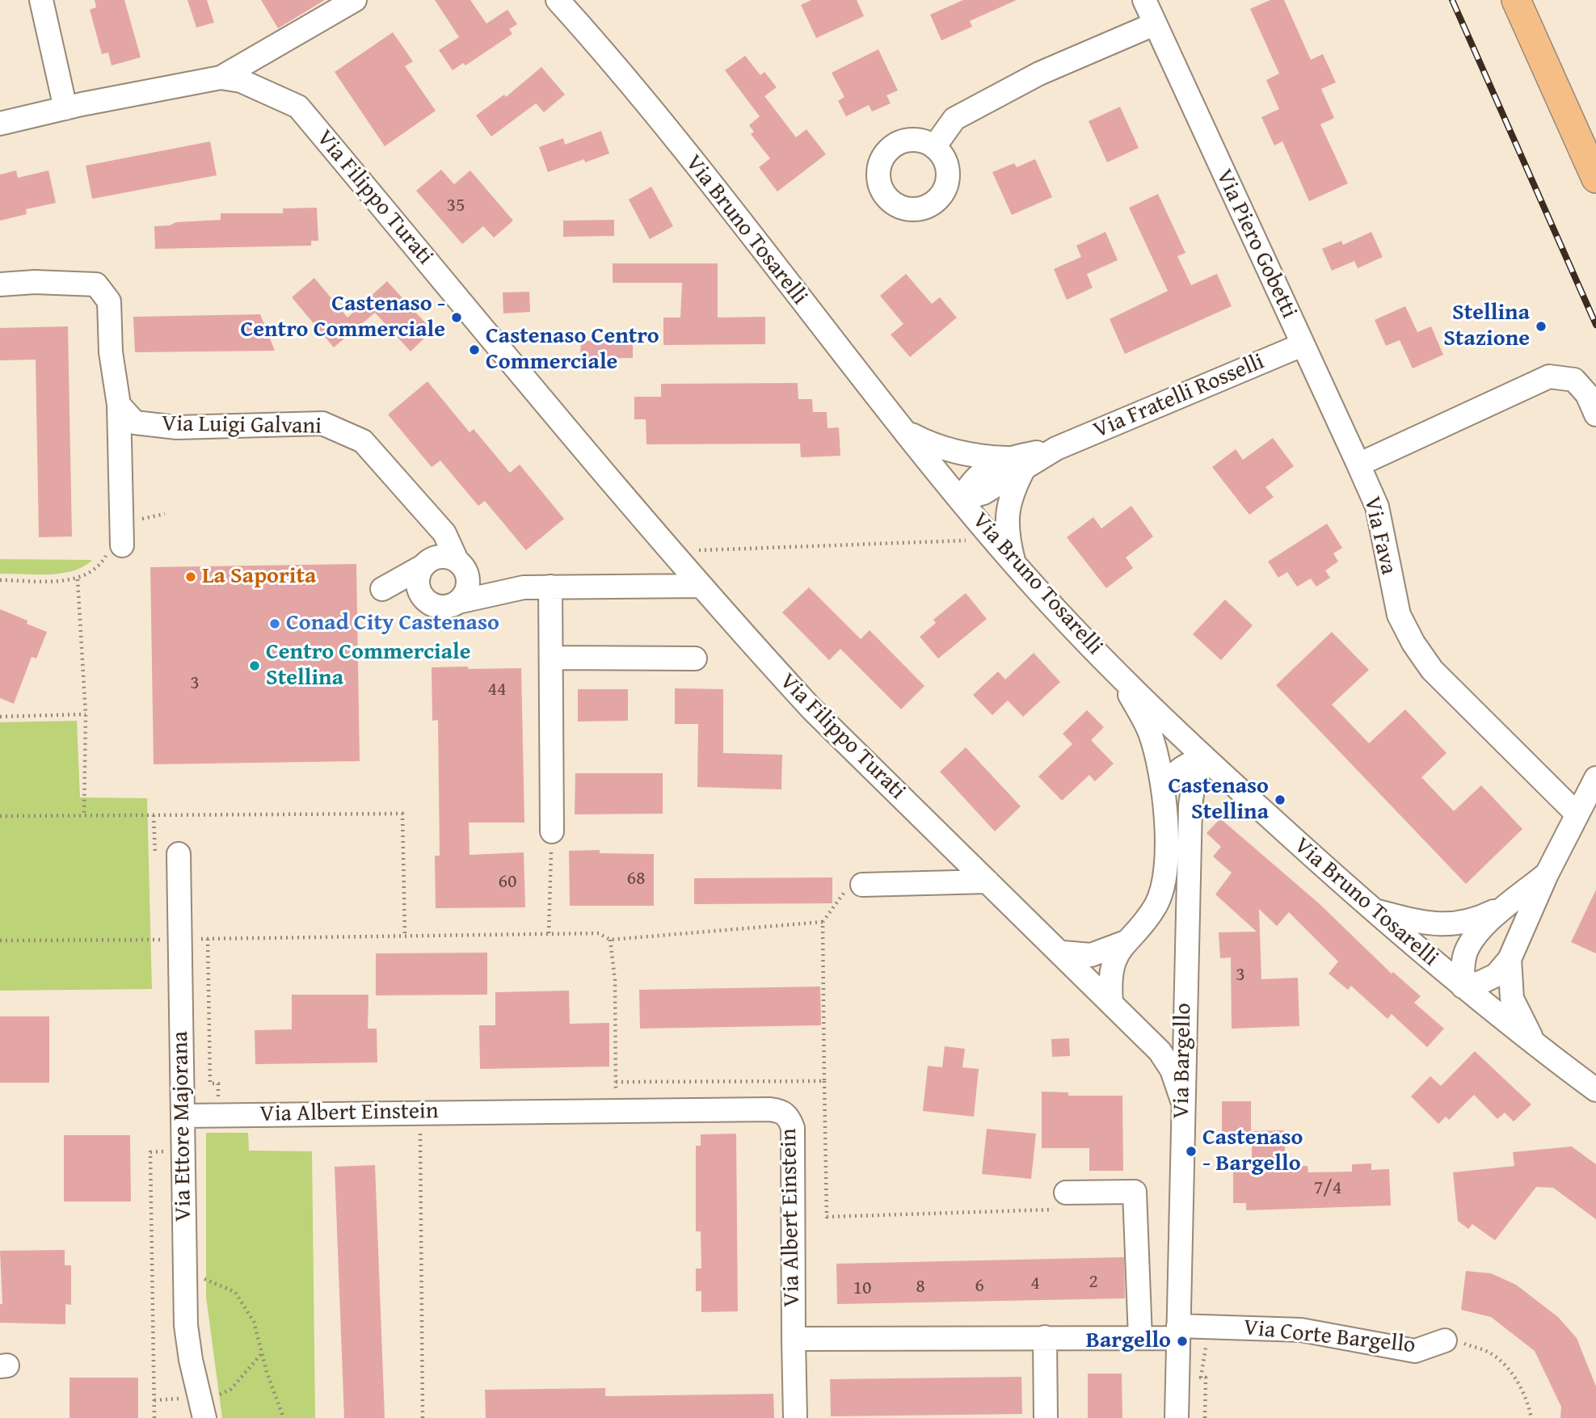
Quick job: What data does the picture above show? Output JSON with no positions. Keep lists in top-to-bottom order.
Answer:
{
  "streets": {
    "street": [
      "Via Filippo Turati",
      "Via Bruno Tosarelli",
      "Via Piero Gobetti",
      "Via Fratelli Rosselli",
      "Via Luigi Galvani",
      "Via Fava",
      "Via Bargello",
      "Via Albert Einstein",
      "Via Ettore Majorana",
      "Via Corte Bargello"
    ]
  },
  "crossings": [
    ["Via Filippo Turati", "Via Bargello"],
    ["Via Bruno Tosarelli", "Via Fratelli Rosselli"],
    ["Via Bruno Tosarelli", "Via Bargello"],
    ["Via Piero Gobetti", "Via Fratelli Rosselli"],
    ["Via Piero Gobetti", "Via Fava"],
    ["Via Bargello", "Via Albert Einstein"],
    ["Via Bargello", "Via Corte Bargello"],
    ["Via Albert Einstein", "Via Ettore Majorana"],
    ["Via Albert Einstein", "Via Corte Bargello"]
  ],
  "places": [
    "Castenaso - Centro Commerciale",
    "Stellina Stazione",
    "Castenaso Centro Commerciale",
    "La Saporita",
    "Conad City Castenaso",
    "Centro Commerciale Stellina",
    "Castenaso Stellina",
    "Castenaso - Bargello",
    "Bargello"
  ],
  "house_numbers": [
    "35",
    "3",
    "44",
    "68",
    "60",
    "3",
    "7/4",
    "2",
    "4",
    "6",
    "8",
    "10"
  ]
}
